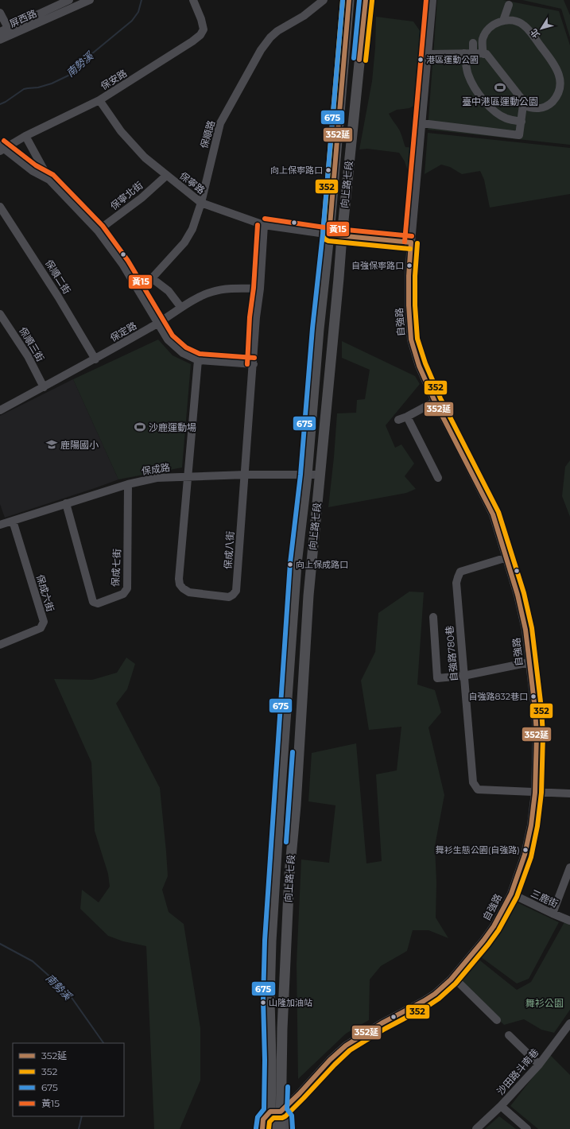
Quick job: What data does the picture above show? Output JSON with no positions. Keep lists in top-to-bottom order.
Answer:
{
  "streets": {
    "main road": ["向上路七段"],
    "street": [
      "屏西路",
      "保安路",
      "保順路",
      "保寧路",
      "保寧北街",
      "保順二街",
      "自強路",
      "保定路",
      "保順三街",
      "保成路",
      "保成八街",
      "保成七街",
      "保成六街",
      "自強路780巷",
      "三鹿街",
      "沙田路斗南巷"
    ]
  },
  "crossings": [
    ["保安路", "保寧路"],
    ["保順路", "保寧路"],
    ["保寧路", "向上路七段"],
    ["保寧路", "保寧北街"],
    ["保寧路", "保成八街"],
    ["向上路七段", "自強路"],
    ["向上路七段", "保成路"],
    ["保順二街", "保定路"],
    ["自強路", "自強路780巷"],
    ["自強路", "三鹿街"],
    ["保定路", "保順三街"],
    ["保定路", "保成八街"],
    ["保成路", "保成八街"],
    ["保成路", "保成七街"],
    ["保成路", "保成六街"]
  ],
  "water": ["南勢溪"],
  "parks": ["舞衫公園"],
  "places": {
    "other": [
      "港區運動公園",
      "向上保寧路口",
      "自強保寧路口",
      "向上保成路口",
      "自強路832巷口",
      "舞衫生態公園(自強路)",
      "山隆加油站"
    ],
    "sports": ["臺中港區運動公園", "沙鹿運動場"],
    "school or university": ["鹿陽國小"]
  },
  "lines": [
    "transit line 352延",
    "transit line 352",
    "transit line 675",
    "transit line 黃15"
  ],
  "legend": [
    "352延",
    "352",
    "675",
    "黃15"
  ],
  "north": "bottom left"
}
